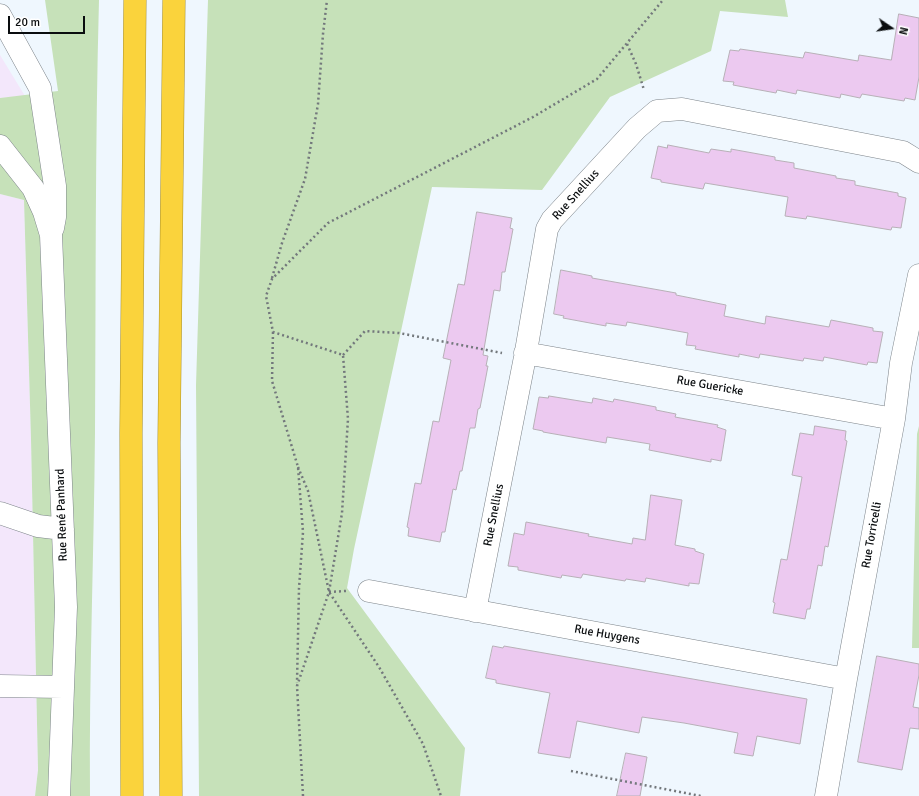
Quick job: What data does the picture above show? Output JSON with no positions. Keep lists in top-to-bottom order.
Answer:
{
  "streets": {
    "street": [
      "Rue Snellius",
      "Rue Guericke",
      "Rue René Panhard",
      "Rue Torricelli",
      "Rue Huygens"
    ]
  },
  "crossings": [
    ["Rue Snellius", "Rue Guericke"],
    ["Rue Snellius", "Rue Huygens"],
    ["Rue Guericke", "Rue Torricelli"],
    ["Rue Torricelli", "Rue Huygens"]
  ],
  "scale_bar": "20 m",
  "north": "right"
}
